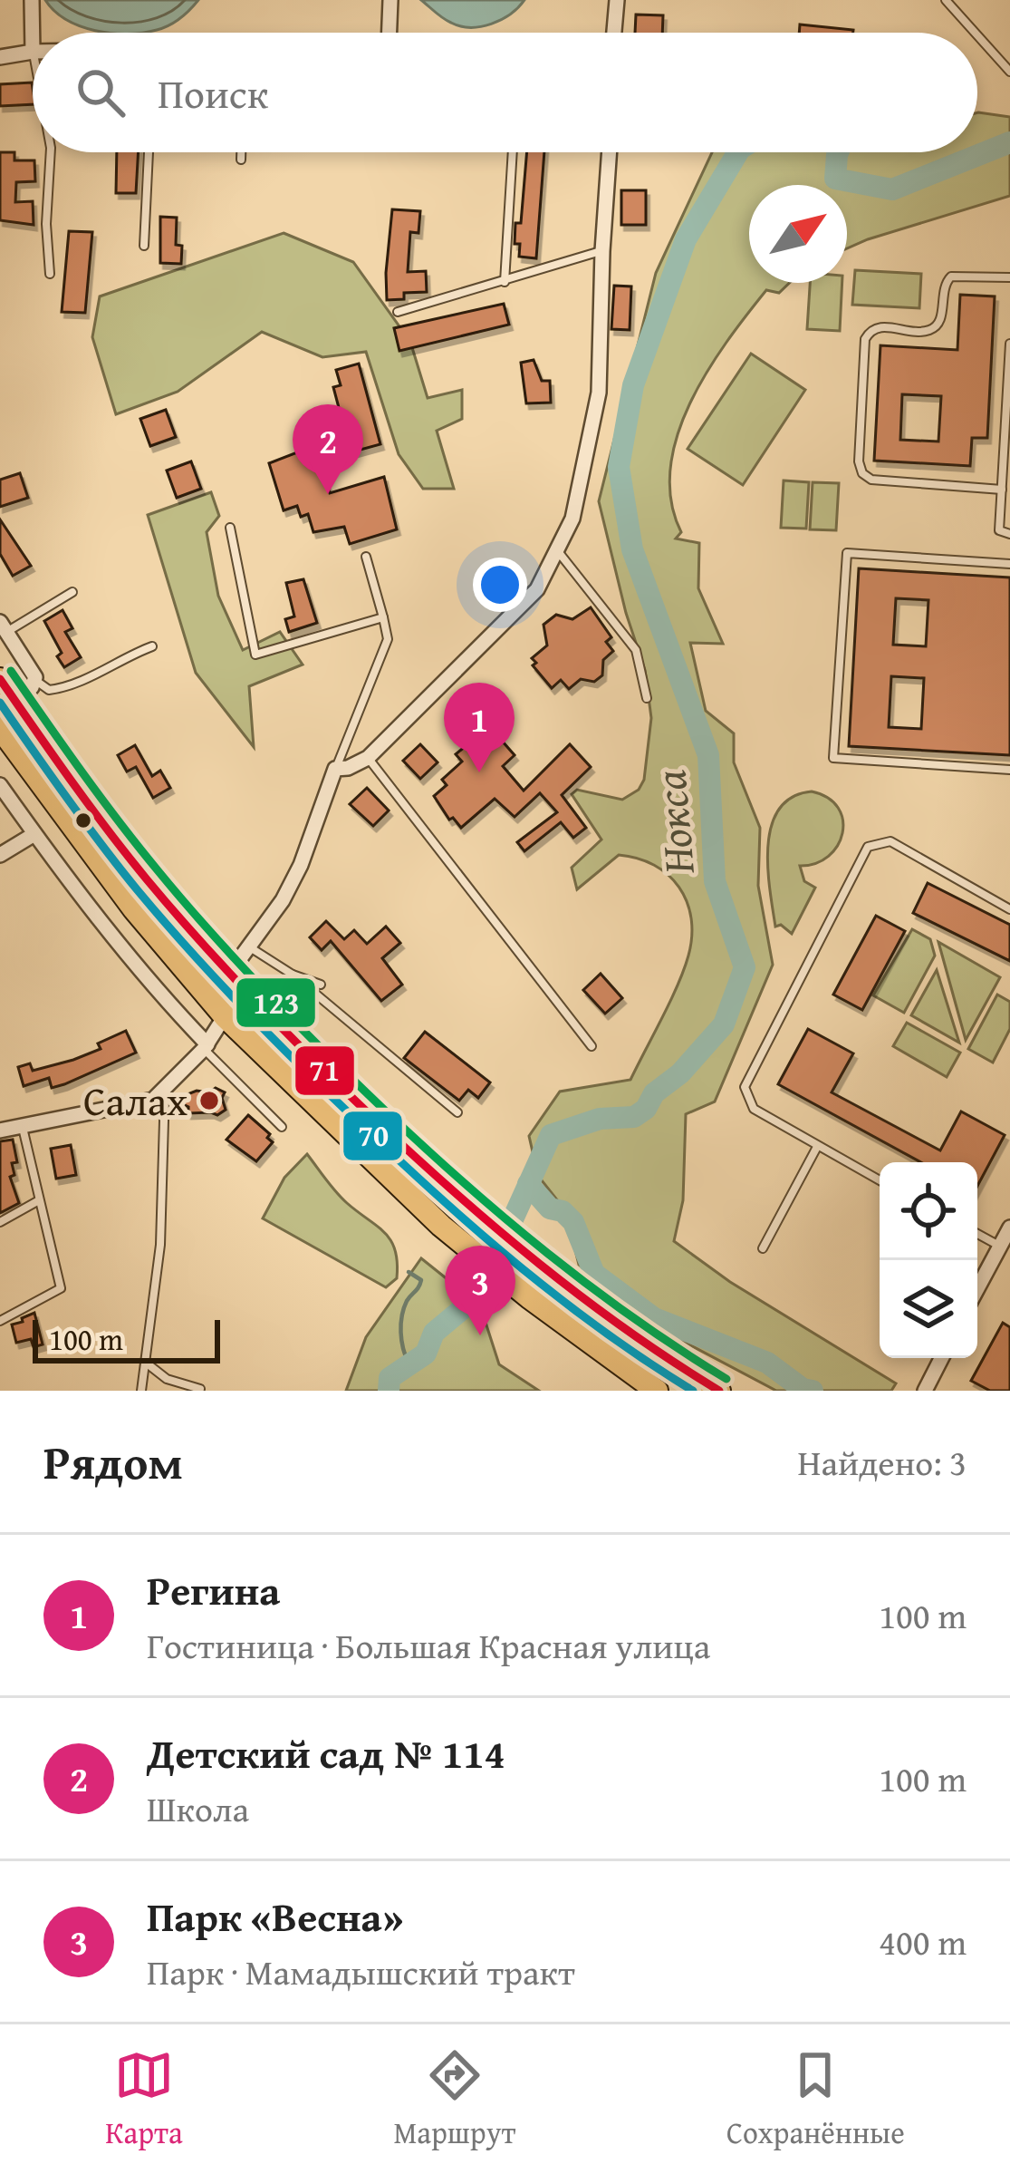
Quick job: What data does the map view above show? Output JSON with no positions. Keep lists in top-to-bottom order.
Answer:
{
  "water": ["Нокса"],
  "places": ["Салах"],
  "lines": ["transit line 123", "transit line 71", "transit line 70"],
  "scale_bar": "100 m",
  "north": "top right",
  "page": {
    "search": "Поиск",
    "pins": ["2", "1", "3"],
    "scale": "100 m",
    "heading": ["Рядом", "Найдено: 3"],
    "list": [
      {
        "mark": "1",
        "name": "Регина",
        "note": "Гостиница · Большая Красная улица",
        "value": "100 m"
      },
      {
        "mark": "2",
        "name": "Детский сад № 114",
        "note": "Школа",
        "value": "100 m"
      },
      {
        "mark": "3",
        "name": "Парк «Весна»",
        "note": "Парк · Мамадышский тракт",
        "value": "400 m"
      }
    ],
    "nav": ["Карта", "Маршрут", "Сохранённые"]
  }
}
